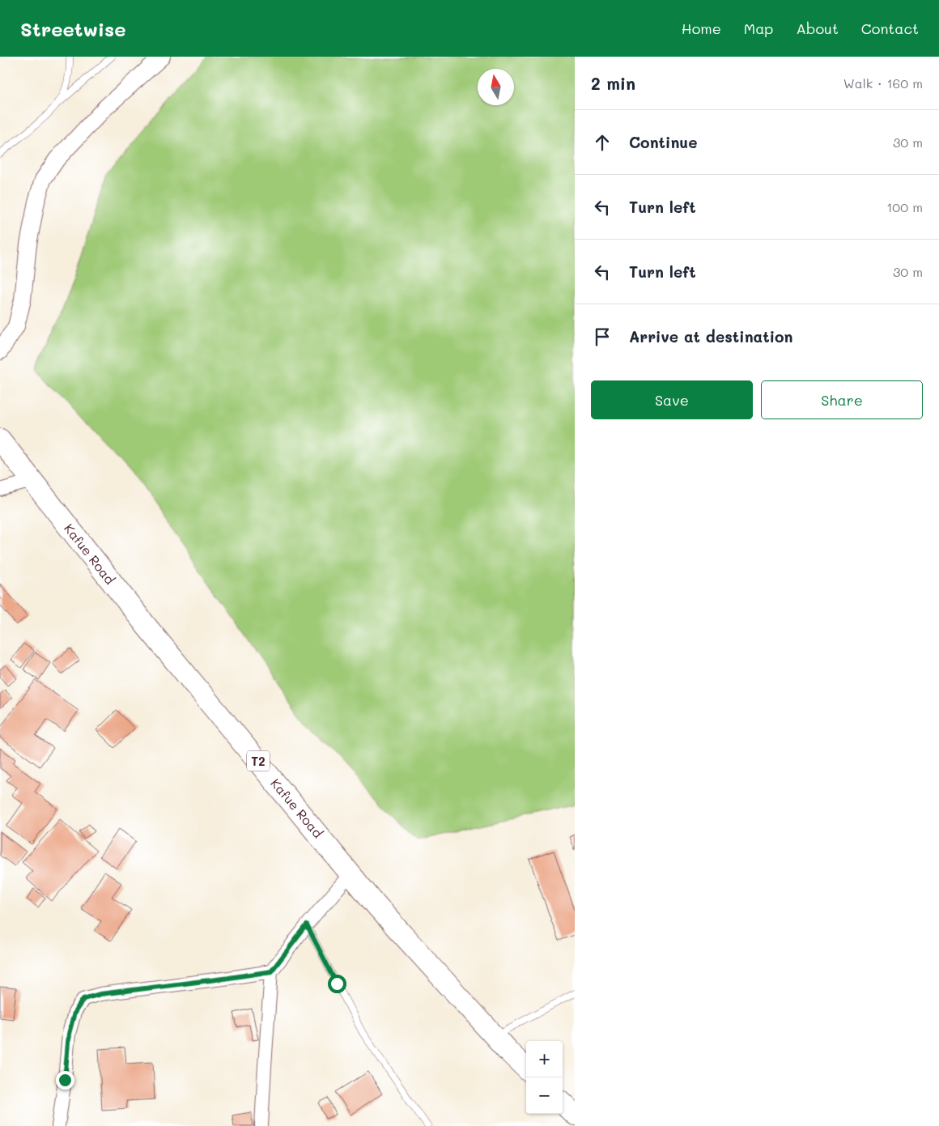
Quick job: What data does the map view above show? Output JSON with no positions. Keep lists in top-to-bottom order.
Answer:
{
  "streets": {
    "highway": ["Kafue Road", "T2"]
  },
  "north": "top",
  "page": {
    "header": "Streetwise",
    "nav": [
      "Home",
      "Map",
      "About",
      "Contact"
    ],
    "heading": ["2 min", "Walk · 160 m"],
    "list": [
      ["Continue", "30 m"],
      ["Turn left", "100 m"],
      ["Turn left", "30 m"],
      "Arrive at destination"
    ],
    "buttons": ["Save", "Share"],
    "map_buttons": ["+", "−"]
  }
}
